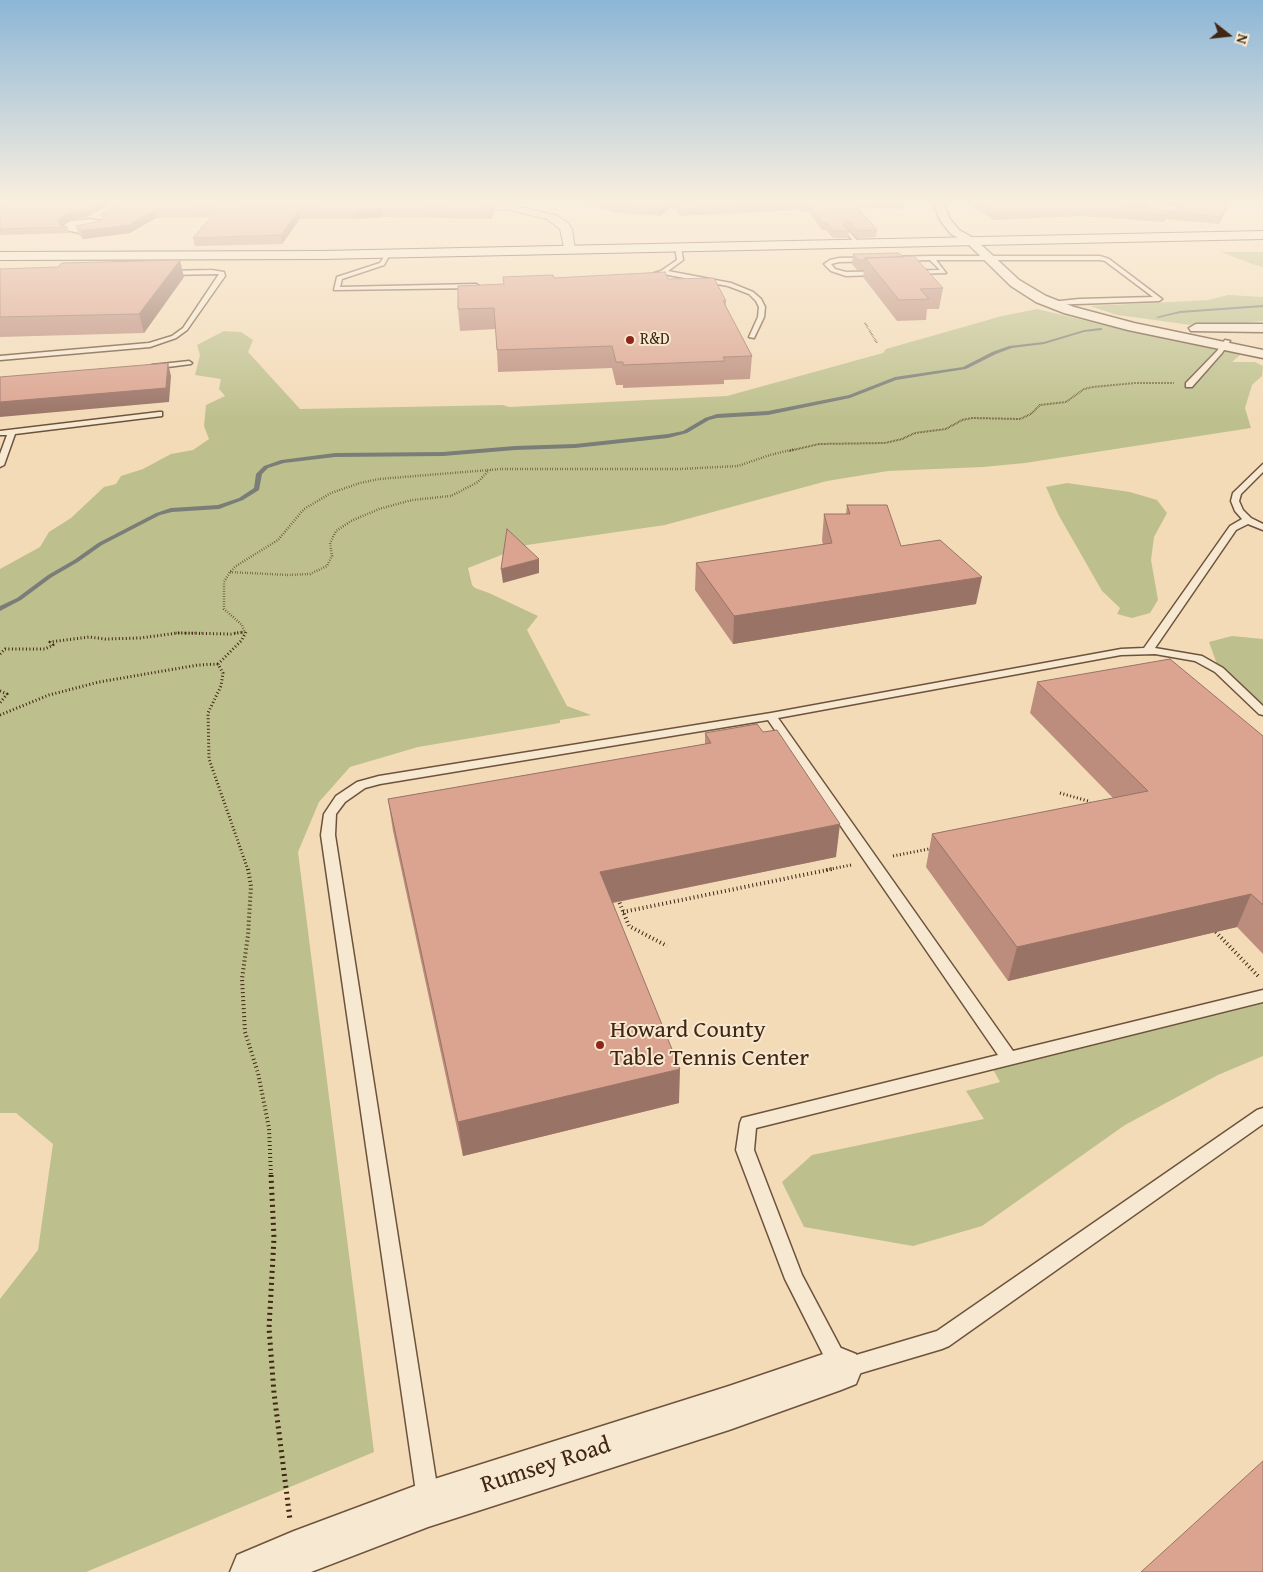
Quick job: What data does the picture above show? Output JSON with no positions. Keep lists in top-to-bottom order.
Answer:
{
  "streets": {
    "street": ["Rumsey Road"]
  },
  "places": ["R&D", "Howard County Table Tennis Center"],
  "north": "right"
}
